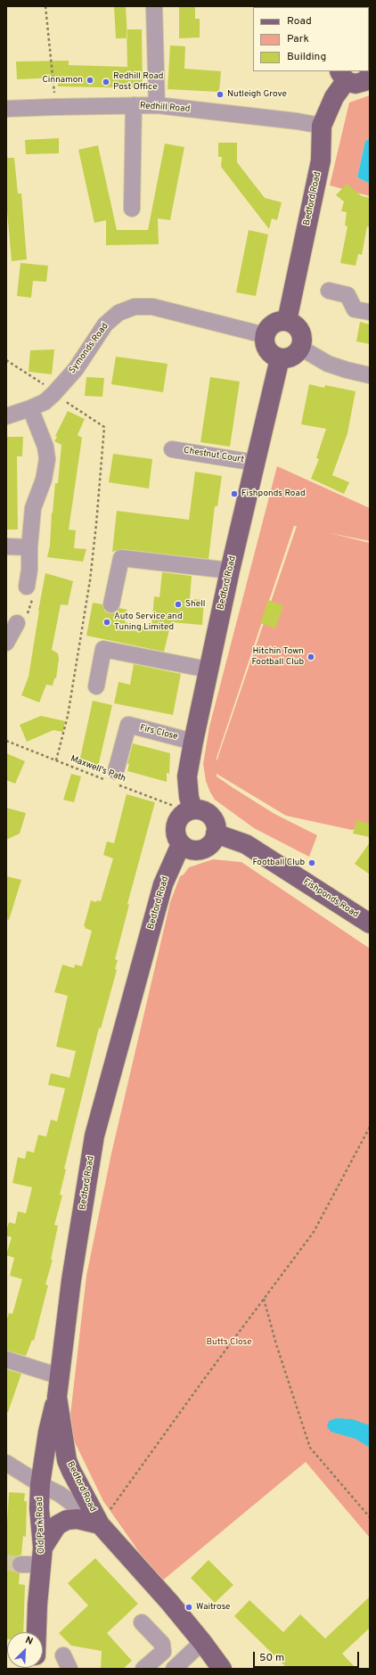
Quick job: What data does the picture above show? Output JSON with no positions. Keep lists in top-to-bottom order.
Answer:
{
  "streets": {
    "main road": ["Bedford Road", "Fishponds Road", "Old Park Road"],
    "street": [
      "Redhill Road",
      "Symonds Road",
      "Chestnut Court",
      "Firs Close"
    ],
    "path": ["Maxwell's Path"]
  },
  "crossings": [
    ["Redhill Road", "Bedford Road"],
    ["Bedford Road", "Symonds Road"],
    ["Bedford Road", "Chestnut Court"],
    ["Bedford Road", "Firs Close"],
    ["Bedford Road", "Maxwell's Path"],
    ["Bedford Road", "Fishponds Road"],
    ["Bedford Road", "Old Park Road"],
    ["Firs Close", "Maxwell's Path"],
    ["Maxwell's Path", "Fishponds Road"]
  ],
  "parks": ["Butts Close"],
  "places": [
    "Cinnamon",
    "Redhill Road Post Office",
    "Nutleigh Grove",
    "Fishponds Road",
    "Shell",
    "Auto Service and Tuning Limited",
    "Hitchin Town Football Club",
    "Football Club",
    "Waitrose"
  ],
  "legend": ["Road", "Park", "Building"],
  "scale_bar": "50 m",
  "north": "top right"
}
